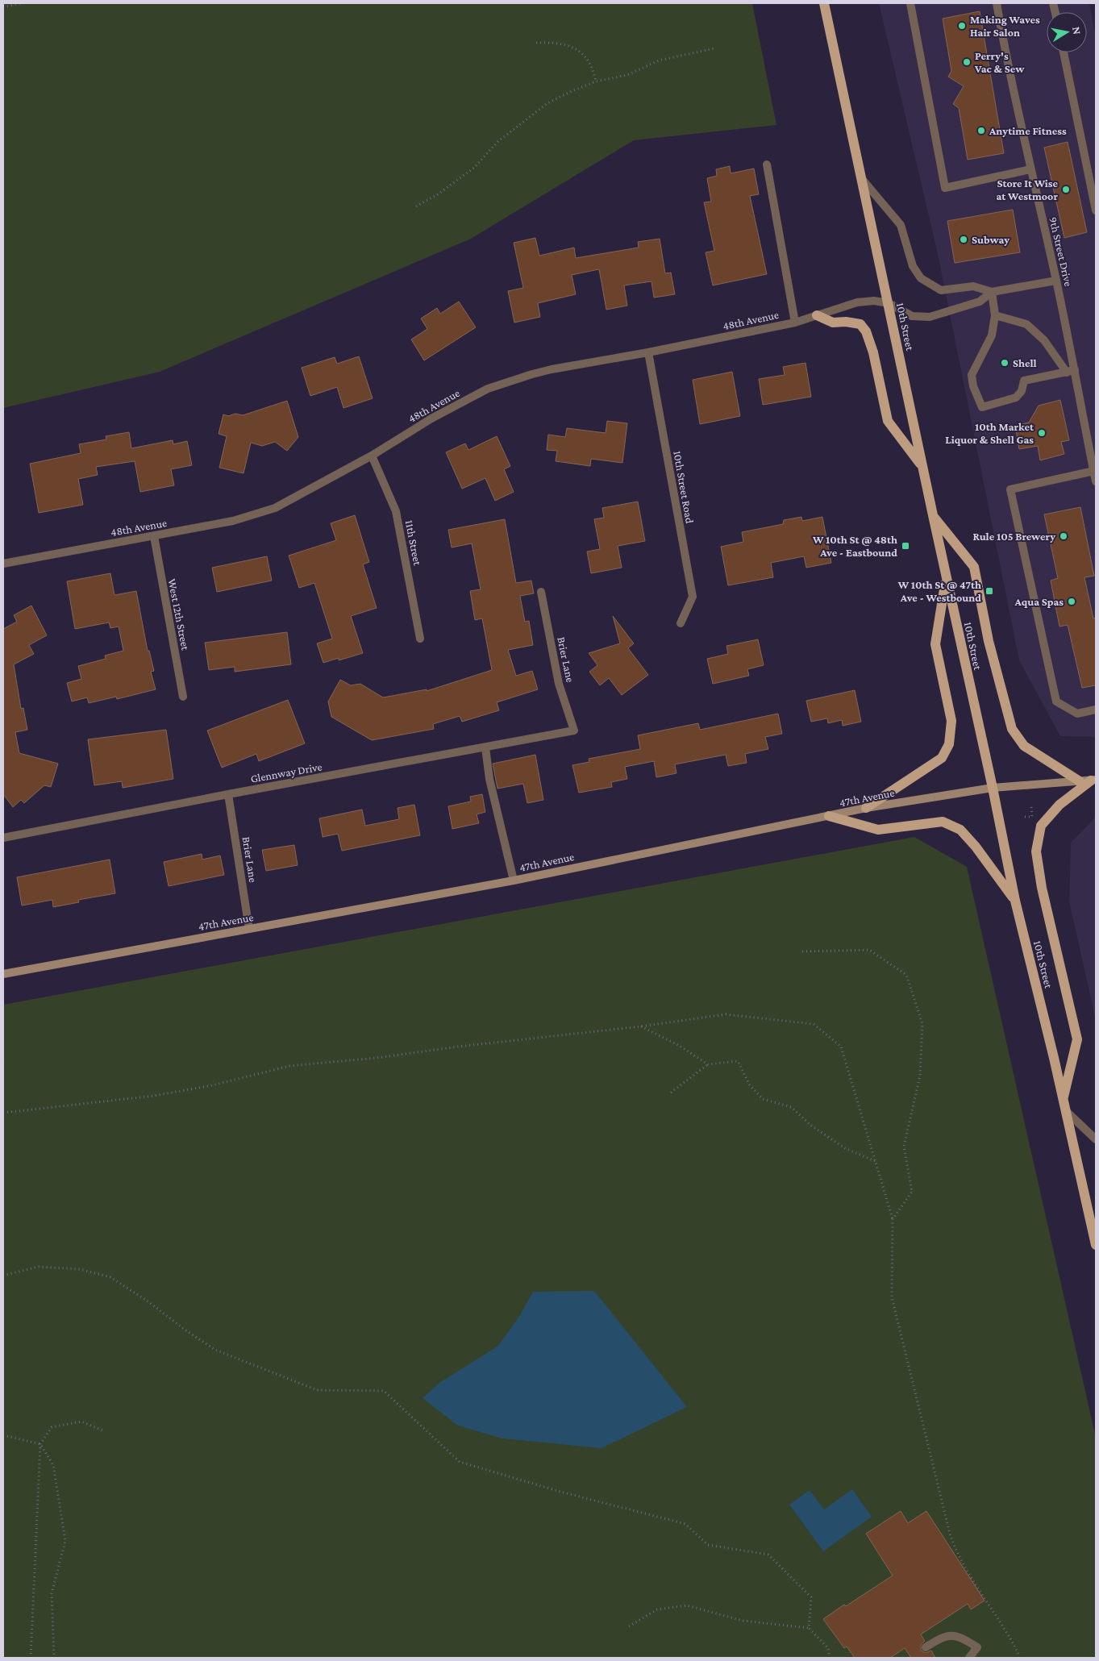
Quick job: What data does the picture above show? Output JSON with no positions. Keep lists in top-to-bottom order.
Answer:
{
  "streets": {
    "main road": ["10th Street", "47th Avenue"],
    "street": [
      "9th Street Drive",
      "48th Avenue",
      "10th Street Road",
      "11th Street",
      "West 12th Street",
      "Brier Lane",
      "Glennway Drive"
    ]
  },
  "crossings": [
    ["48th Avenue", "10th Street"],
    ["48th Avenue", "10th Street Road"],
    ["48th Avenue", "11th Street"],
    ["48th Avenue", "West 12th Street"],
    ["10th Street", "47th Avenue"],
    ["Brier Lane", "Glennway Drive"],
    ["Brier Lane", "47th Avenue"]
  ],
  "places": {
    "other": [
      "Making Waves Hair Salon",
      "Perry's Vac & Sew",
      "Anytime Fitness",
      "Store It Wise at Westmoor",
      "Subway",
      "Shell",
      "10th Market Liquor & Shell Gas",
      "Rule 105 Brewery",
      "Aqua Spas"
    ],
    "transit": ["W 10th St @ 48th Ave - Eastbound", "W 10th St @ 47th Ave - Westbound"]
  },
  "north": "right"
}
